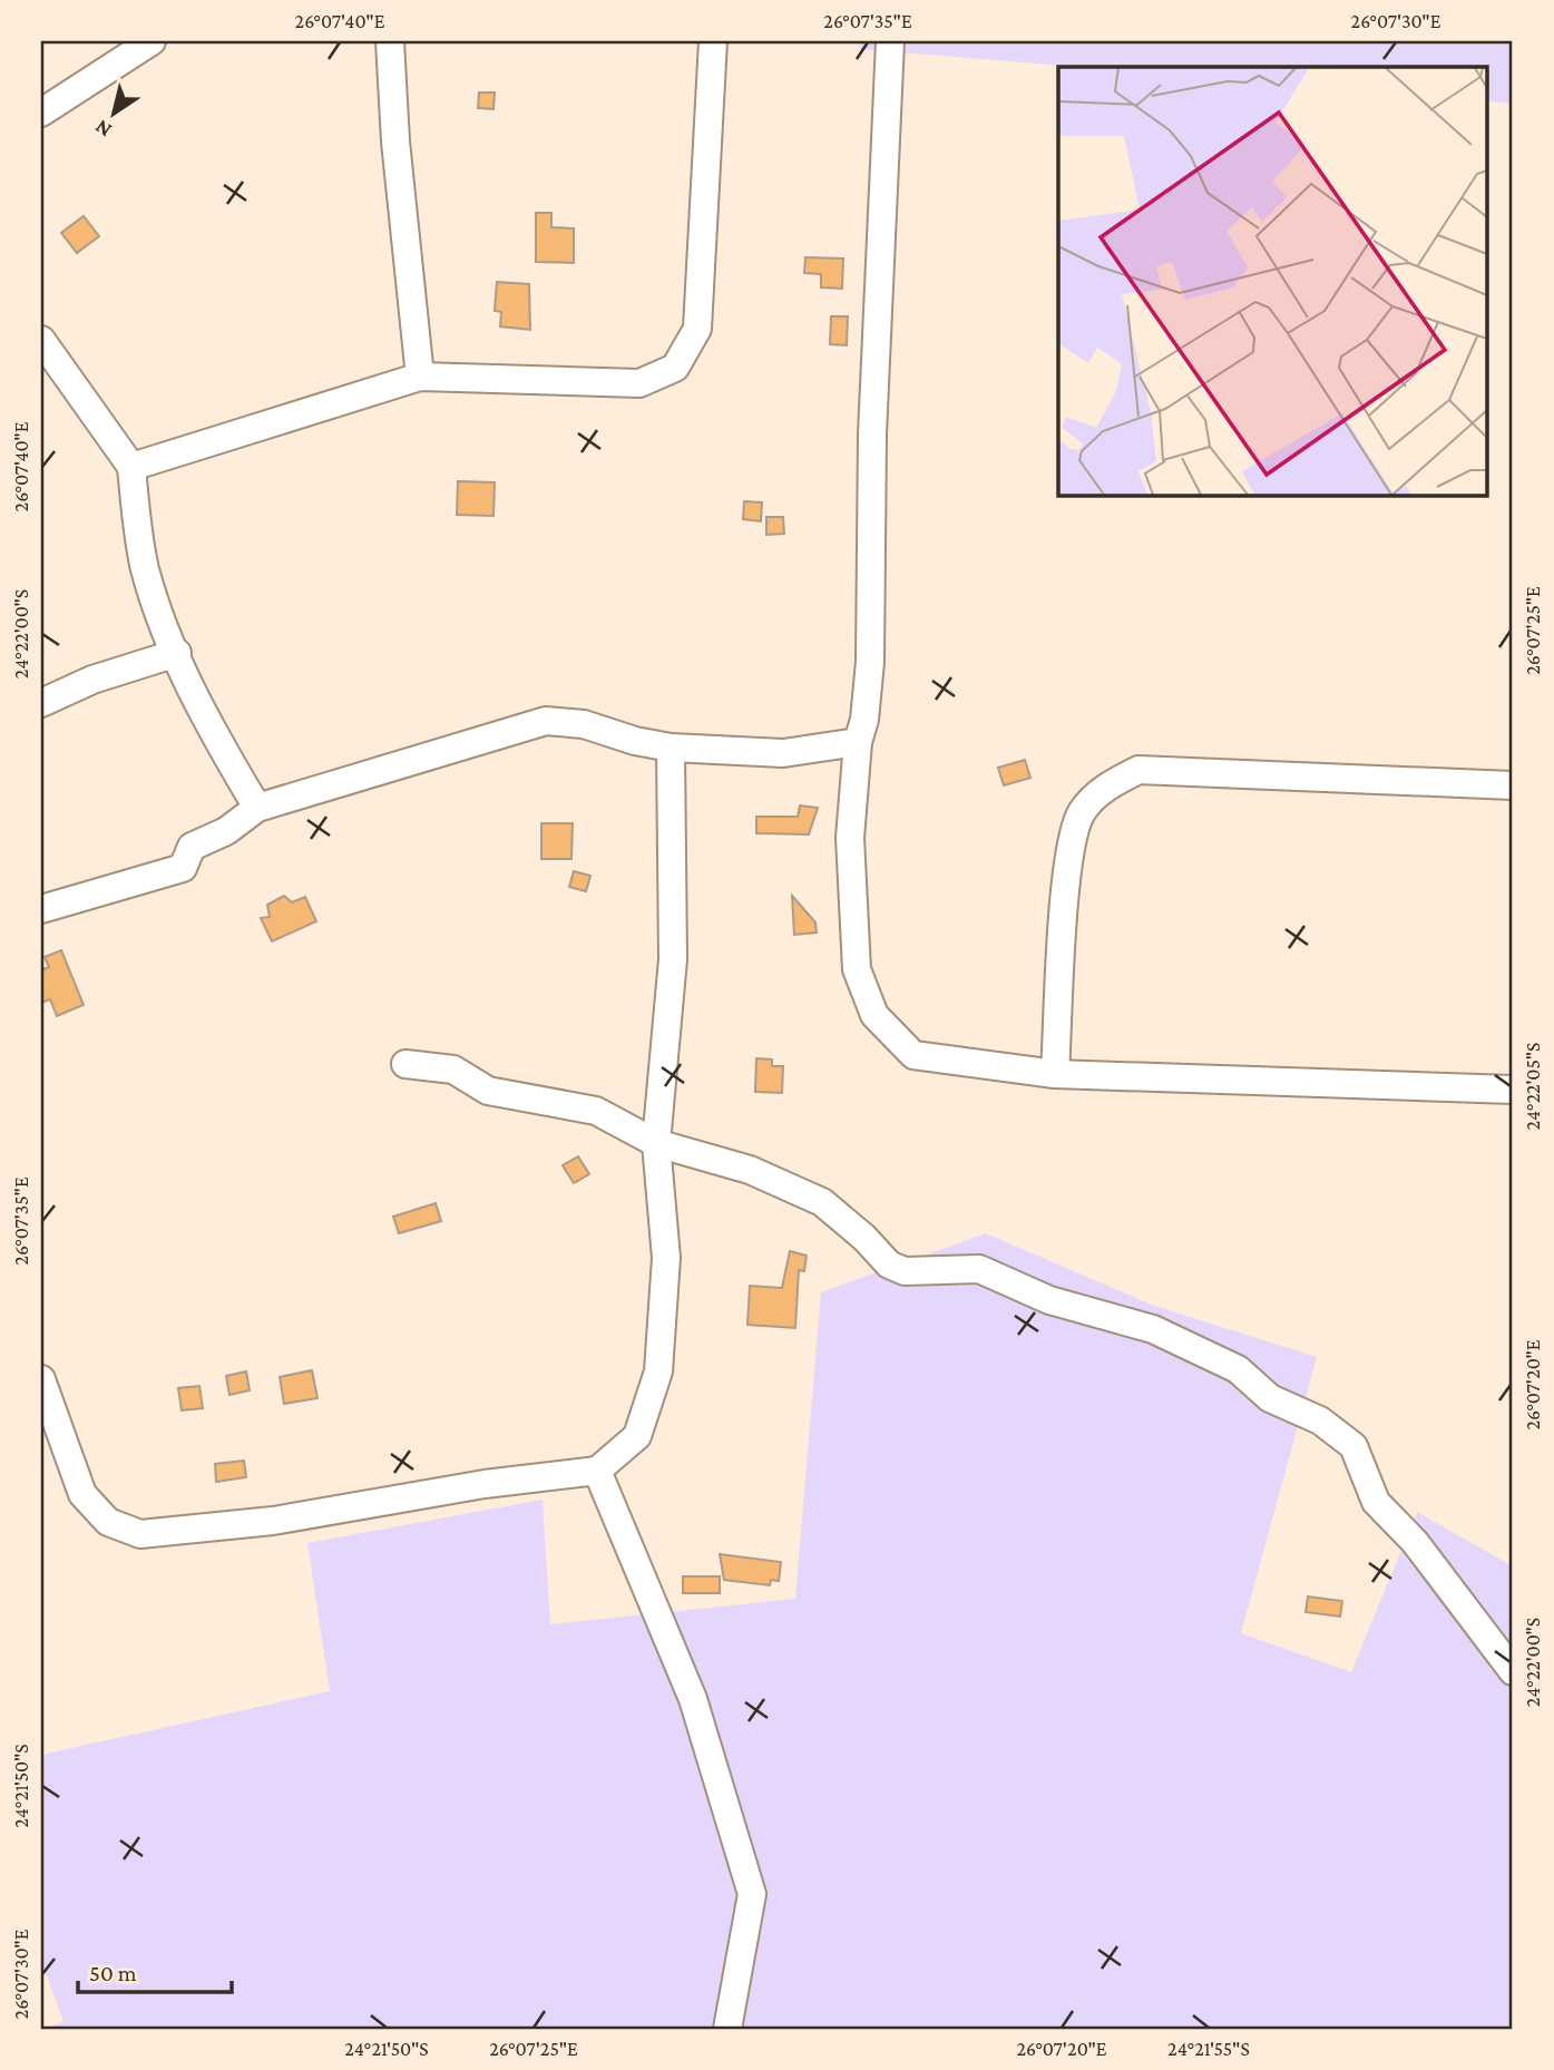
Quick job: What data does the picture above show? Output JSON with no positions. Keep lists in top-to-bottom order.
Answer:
{
  "scale_bar": "50 m",
  "north": "bottom left",
  "coordinates": [
    "26°07'40\"E",
    "26°07'35\"E",
    "26°07'30\"E",
    "26°07'25\"E",
    "24°22'00\"S",
    "24°22'05\"S",
    "26°07'20\"E",
    "24°21'50\"S",
    "24°21'55\"S"
  ]
}
